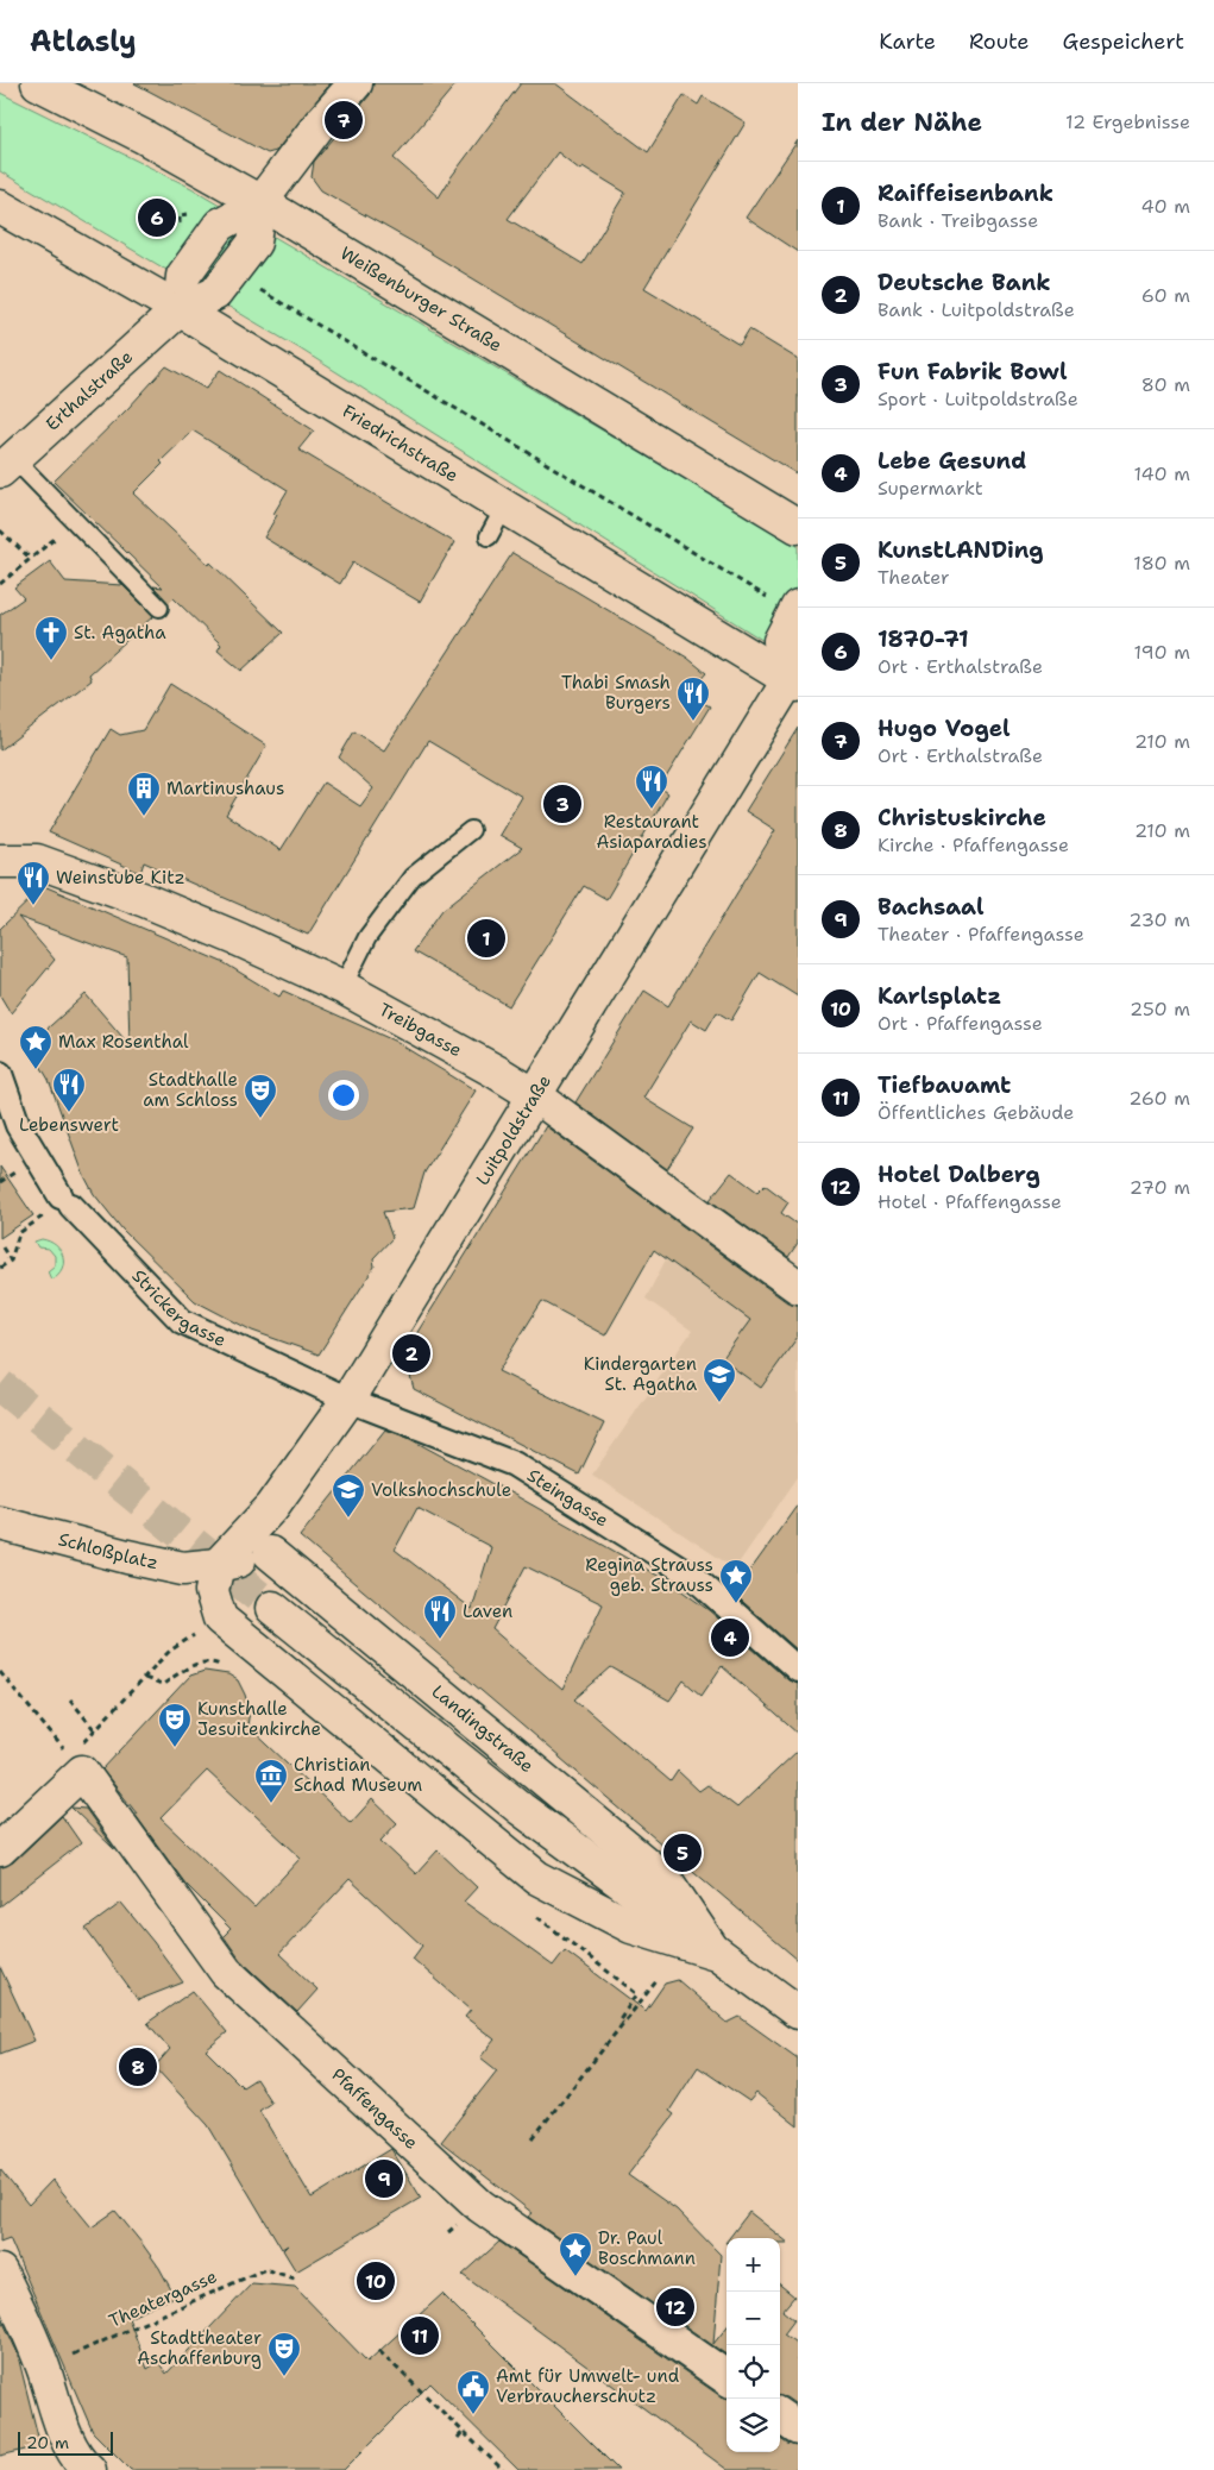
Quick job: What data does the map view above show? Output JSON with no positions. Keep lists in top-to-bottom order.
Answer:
{
  "streets": {
    "street": [
      "Weißenburger Straße",
      "Erthalstraße",
      "Friedrichstraße",
      "Treibgasse",
      "Luitpoldstraße",
      "Strickergasse",
      "Steingasse",
      "Schloßplatz",
      "Landingstraße",
      "Pfaffengasse"
    ],
    "path": ["Theatergasse"]
  },
  "crossings": [
    ["Erthalstraße", "Friedrichstraße"],
    ["Friedrichstraße", "Luitpoldstraße"],
    ["Treibgasse", "Luitpoldstraße"],
    ["Luitpoldstraße", "Steingasse"],
    ["Luitpoldstraße", "Schloßplatz"],
    ["Luitpoldstraße", "Landingstraße"],
    ["Strickergasse", "Steingasse"],
    ["Schloßplatz", "Landingstraße"]
  ],
  "places": {
    "church": ["St. Agatha"],
    "restaurant": [
      "Thabi Smash Burgers",
      "Restaurant Asiaparadies",
      "Weinstube Kitz",
      "Lebenswert",
      "Laven"
    ],
    "building": ["Martinushaus"],
    "place": ["Max Rosenthal", "Regina Strauss geb. Strauss", "Dr. Paul Boschmann"],
    "theatre": ["Stadthalle am Schloss", "Kunsthalle Jesuitenkirche", "Stadttheater Aschaffenburg"],
    "school or university": ["Kindergarten St. Agatha", "Volkshochschule"],
    "museum": ["Christian Schad Museum"],
    "public building": ["Amt für Umwelt- und Verbraucherschutz"]
  },
  "scale_bar": "20 m",
  "page": {
    "header": "Atlasly",
    "nav": ["Karte", "Route", "Gespeichert"],
    "heading": ["In der Nähe", "12 Ergebnisse"],
    "pins": [
      "7",
      "6",
      "3",
      "1",
      "2",
      "4",
      "5",
      "8",
      "9",
      "10",
      "12",
      "11"
    ],
    "list": [
      {
        "mark": "1",
        "name": "Raiffeisenbank",
        "note": "Bank · Treibgasse",
        "value": "40 m"
      },
      {
        "mark": "2",
        "name": "Deutsche Bank",
        "note": "Bank · Luitpoldstraße",
        "value": "60 m"
      },
      {
        "mark": "3",
        "name": "Fun Fabrik Bowl",
        "note": "Sport · Luitpoldstraße",
        "value": "80 m"
      },
      {
        "mark": "4",
        "name": "Lebe Gesund",
        "note": "Supermarkt",
        "value": "140 m"
      },
      {
        "mark": "5",
        "name": "KunstLANDing",
        "note": "Theater",
        "value": "180 m"
      },
      {
        "mark": "6",
        "name": "1870-71",
        "note": "Ort · Erthalstraße",
        "value": "190 m"
      },
      {
        "mark": "7",
        "name": "Hugo Vogel",
        "note": "Ort · Erthalstraße",
        "value": "210 m"
      },
      {
        "mark": "8",
        "name": "Christuskirche",
        "note": "Kirche · Pfaffengasse",
        "value": "210 m"
      },
      {
        "mark": "9",
        "name": "Bachsaal",
        "note": "Theater · Pfaffengasse",
        "value": "230 m"
      },
      {
        "mark": "10",
        "name": "Karlsplatz",
        "note": "Ort · Pfaffengasse",
        "value": "250 m"
      },
      {
        "mark": "11",
        "name": "Tiefbauamt",
        "note": "Öffentliches Gebäude",
        "value": "260 m"
      },
      {
        "mark": "12",
        "name": "Hotel Dalberg",
        "note": "Hotel · Pfaffengasse",
        "value": "270 m"
      }
    ],
    "map_buttons": ["+", "−"],
    "scale": "20 m"
  }
}
